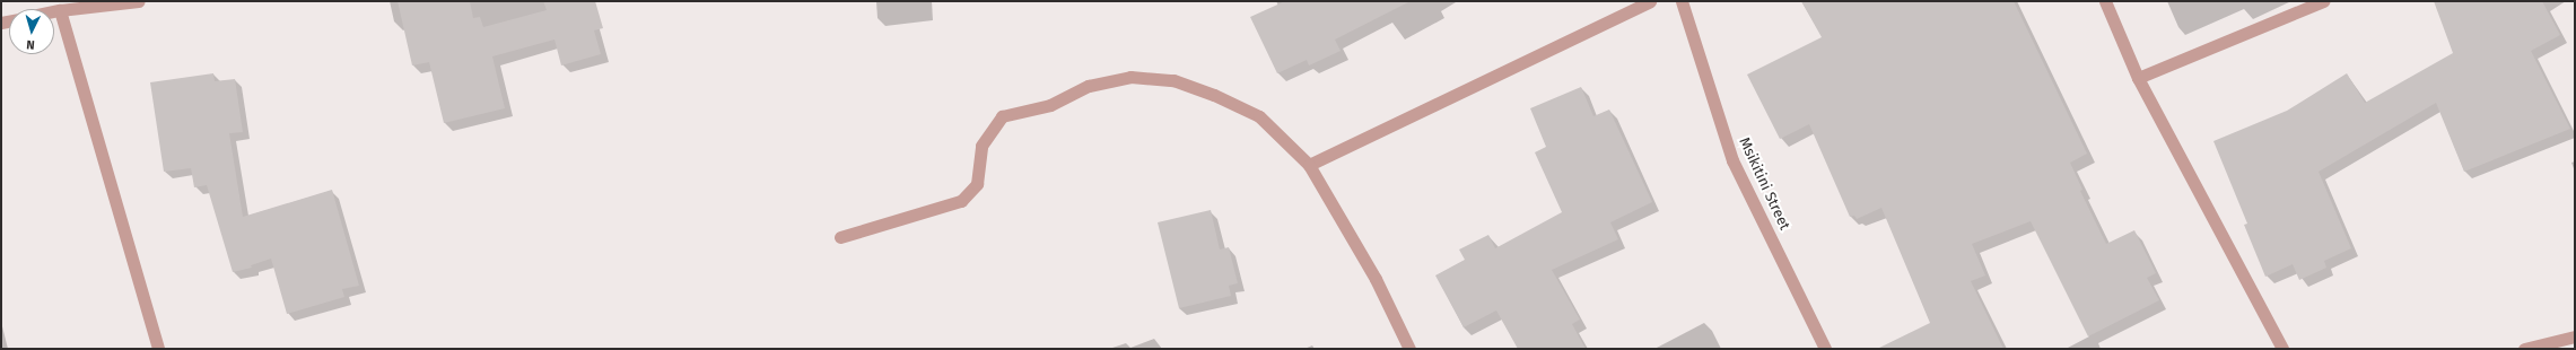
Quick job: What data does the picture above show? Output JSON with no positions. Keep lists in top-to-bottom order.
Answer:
{
  "streets": {
    "street": ["Msikitini Street"]
  },
  "north": "bottom"
}
